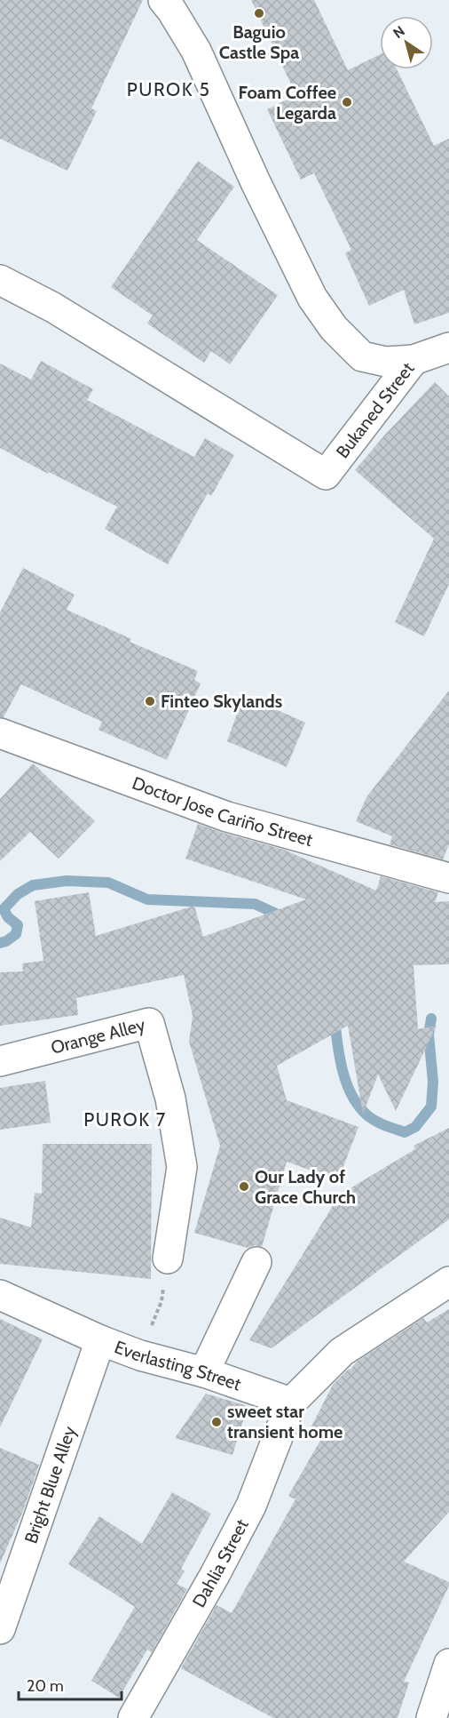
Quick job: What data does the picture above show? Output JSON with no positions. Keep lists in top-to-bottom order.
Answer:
{
  "streets": {
    "street": [
      "Bukaned Street",
      "Doctor Jose Cariño Street",
      "Orange Alley",
      "Everlasting Street",
      "Bright Blue Alley",
      "Dahlia Street"
    ]
  },
  "crossings": [
    ["Everlasting Street", "Bright Blue Alley"],
    ["Everlasting Street", "Dahlia Street"]
  ],
  "districts": ["PUROK 5", "PUROK 7"],
  "places": [
    "Baguio Castle Spa",
    "Foam Coffee Legarda",
    "Finteo Skylands",
    "Our Lady of Grace Church",
    "sweet star transient home"
  ],
  "scale_bar": "20 m",
  "north": "top left"
}
